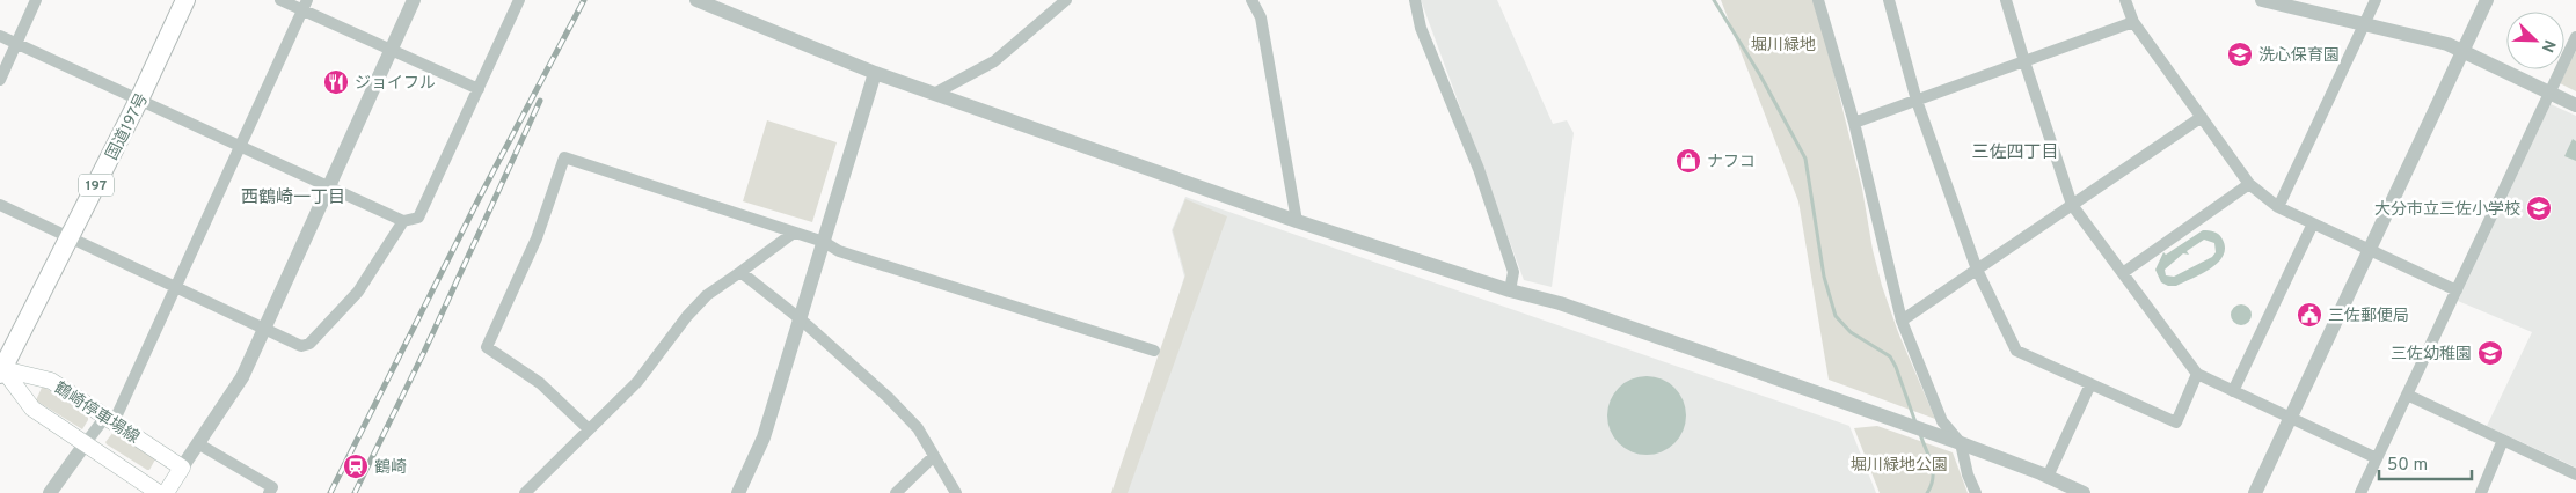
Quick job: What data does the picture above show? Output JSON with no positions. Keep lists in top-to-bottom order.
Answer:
{
  "streets": {
    "highway": ["国道197号", "197"],
    "main road": ["鶴崎停車場線"]
  },
  "crossings": [
    ["国道197号", "鶴崎停車場線"]
  ],
  "districts": ["三佐四丁目", "西鶴崎一丁目"],
  "parks": ["堀川緑地", "堀川緑地公園"],
  "places": {
    "school or university": ["洗心保育園", "大分市立三佐小学校", "三佐幼稚園"],
    "restaurant": ["ジョイフル"],
    "shop": ["ナフコ"],
    "public building": ["三佐郵便局"],
    "station": ["鶴崎"]
  },
  "scale_bar": "50 m",
  "north": "bottom right"
}
